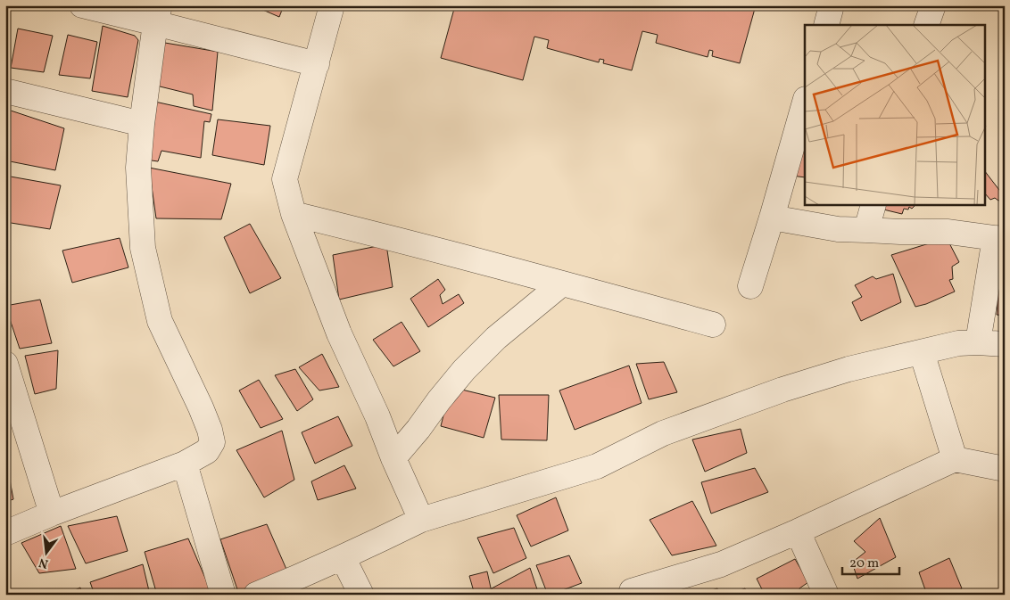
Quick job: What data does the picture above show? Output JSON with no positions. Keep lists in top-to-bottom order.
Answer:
{
  "scale_bar": "20 m",
  "north": "bottom"
}
